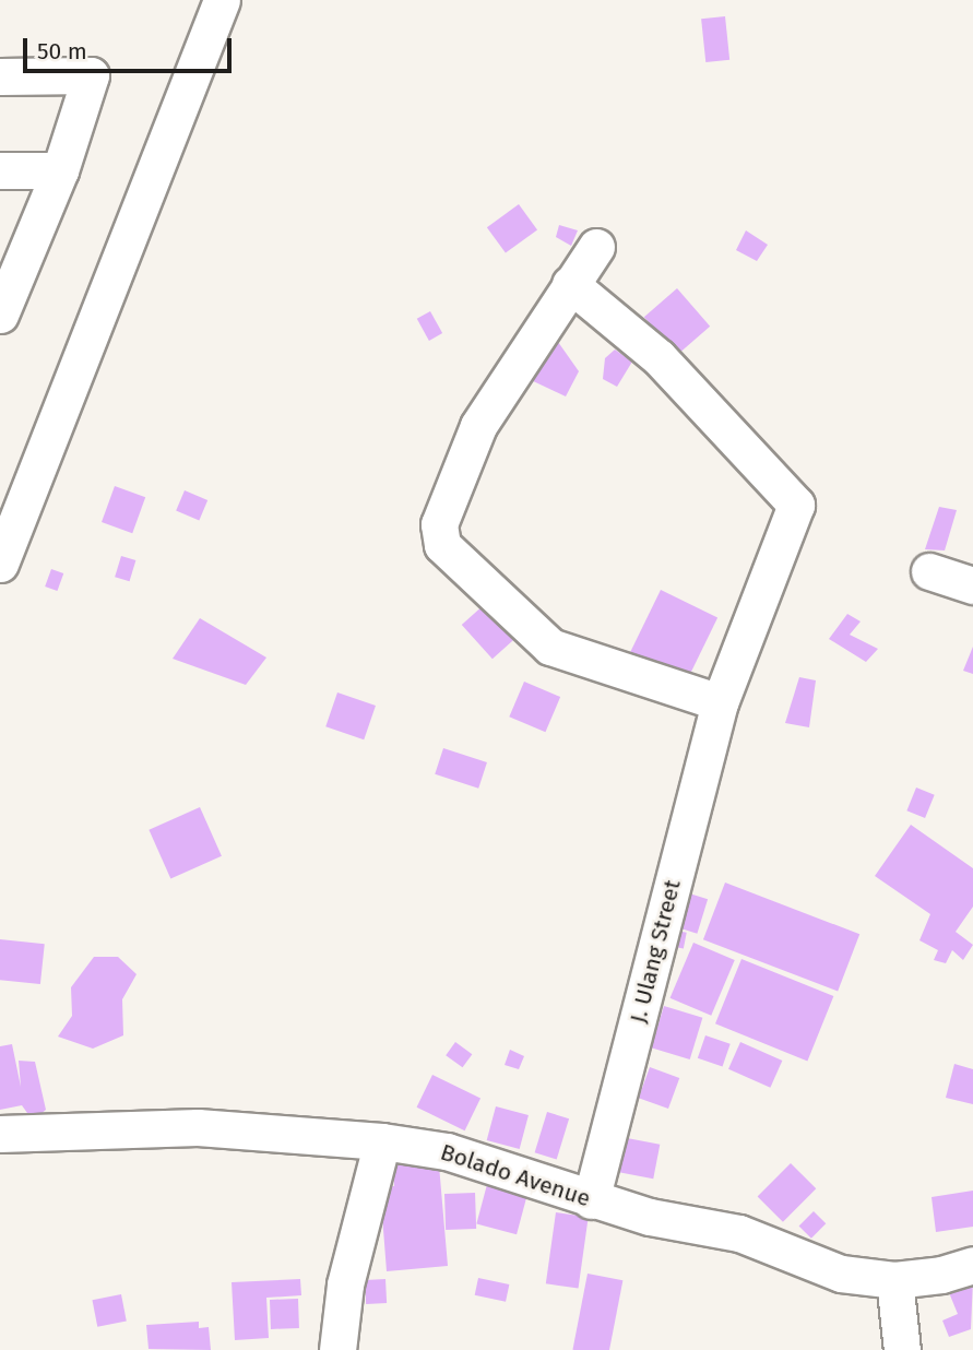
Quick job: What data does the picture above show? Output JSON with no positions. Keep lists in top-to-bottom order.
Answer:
{
  "streets": {
    "street": ["J. Ulang Street", "Bolado Avenue"]
  },
  "crossings": [
    ["J. Ulang Street", "Bolado Avenue"]
  ],
  "scale_bar": "50 m"
}
